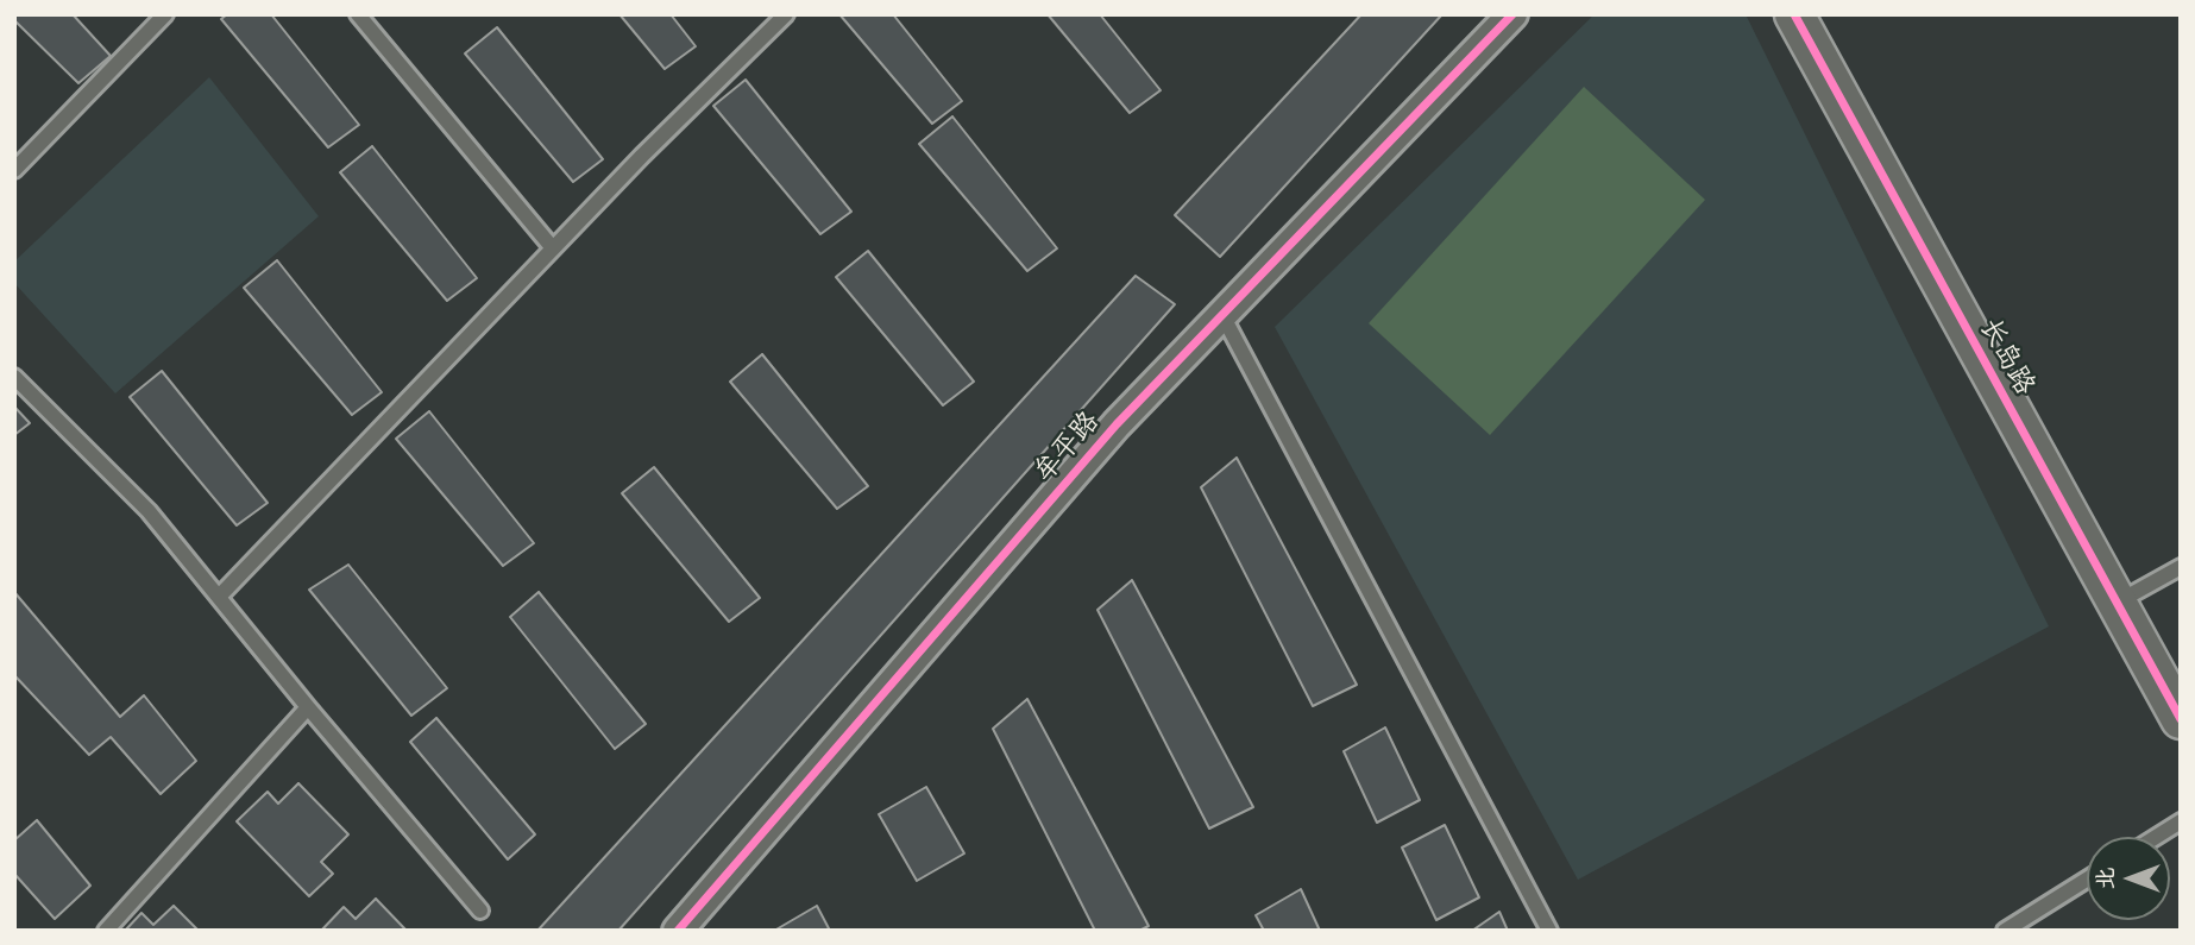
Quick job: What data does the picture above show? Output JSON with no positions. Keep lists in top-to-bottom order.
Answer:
{
  "streets": {
    "street": ["长岛路", "牟平路"]
  },
  "north": "left"
}
